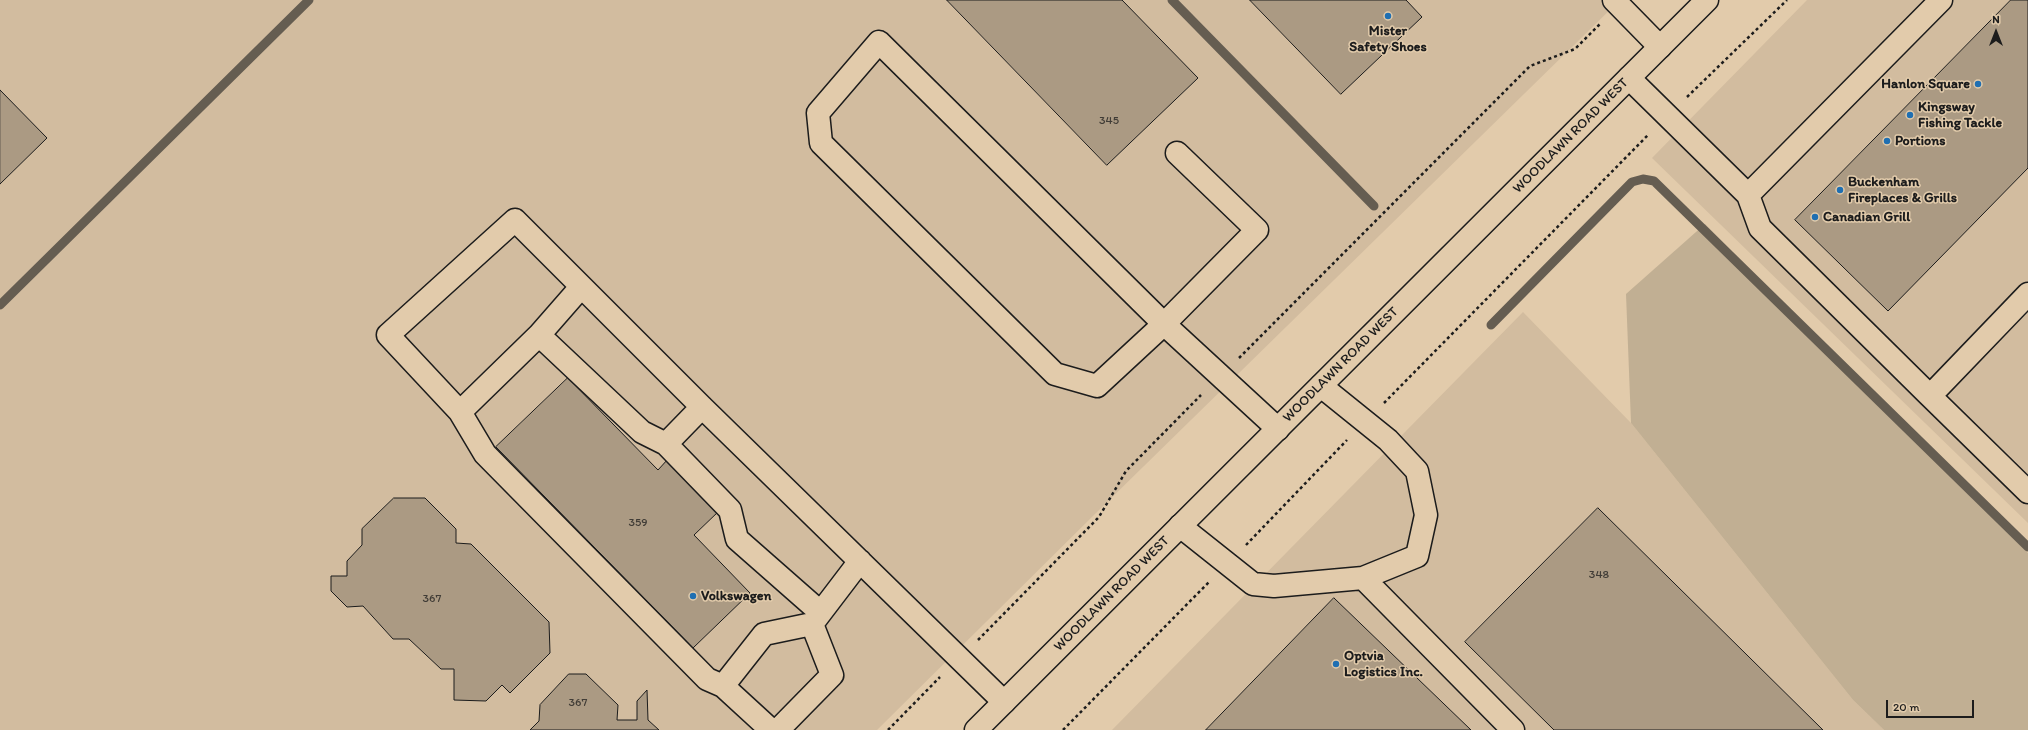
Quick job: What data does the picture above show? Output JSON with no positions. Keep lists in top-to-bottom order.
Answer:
{
  "streets": {
    "main road": ["WOODLAWN ROAD WEST"]
  },
  "places": [
    "Mister Safety Shoes",
    "Hanlon Square",
    "Kingsway Fishing Tackle",
    "Portions",
    "Buckenham Fireplaces & Grills",
    "Canadian Grill",
    "Volkswagen",
    "Optvia Logistics Inc."
  ],
  "house_numbers": [
    "345",
    "359",
    "348",
    "367",
    "367"
  ],
  "scale_bar": "20 m",
  "north": "top"
}
